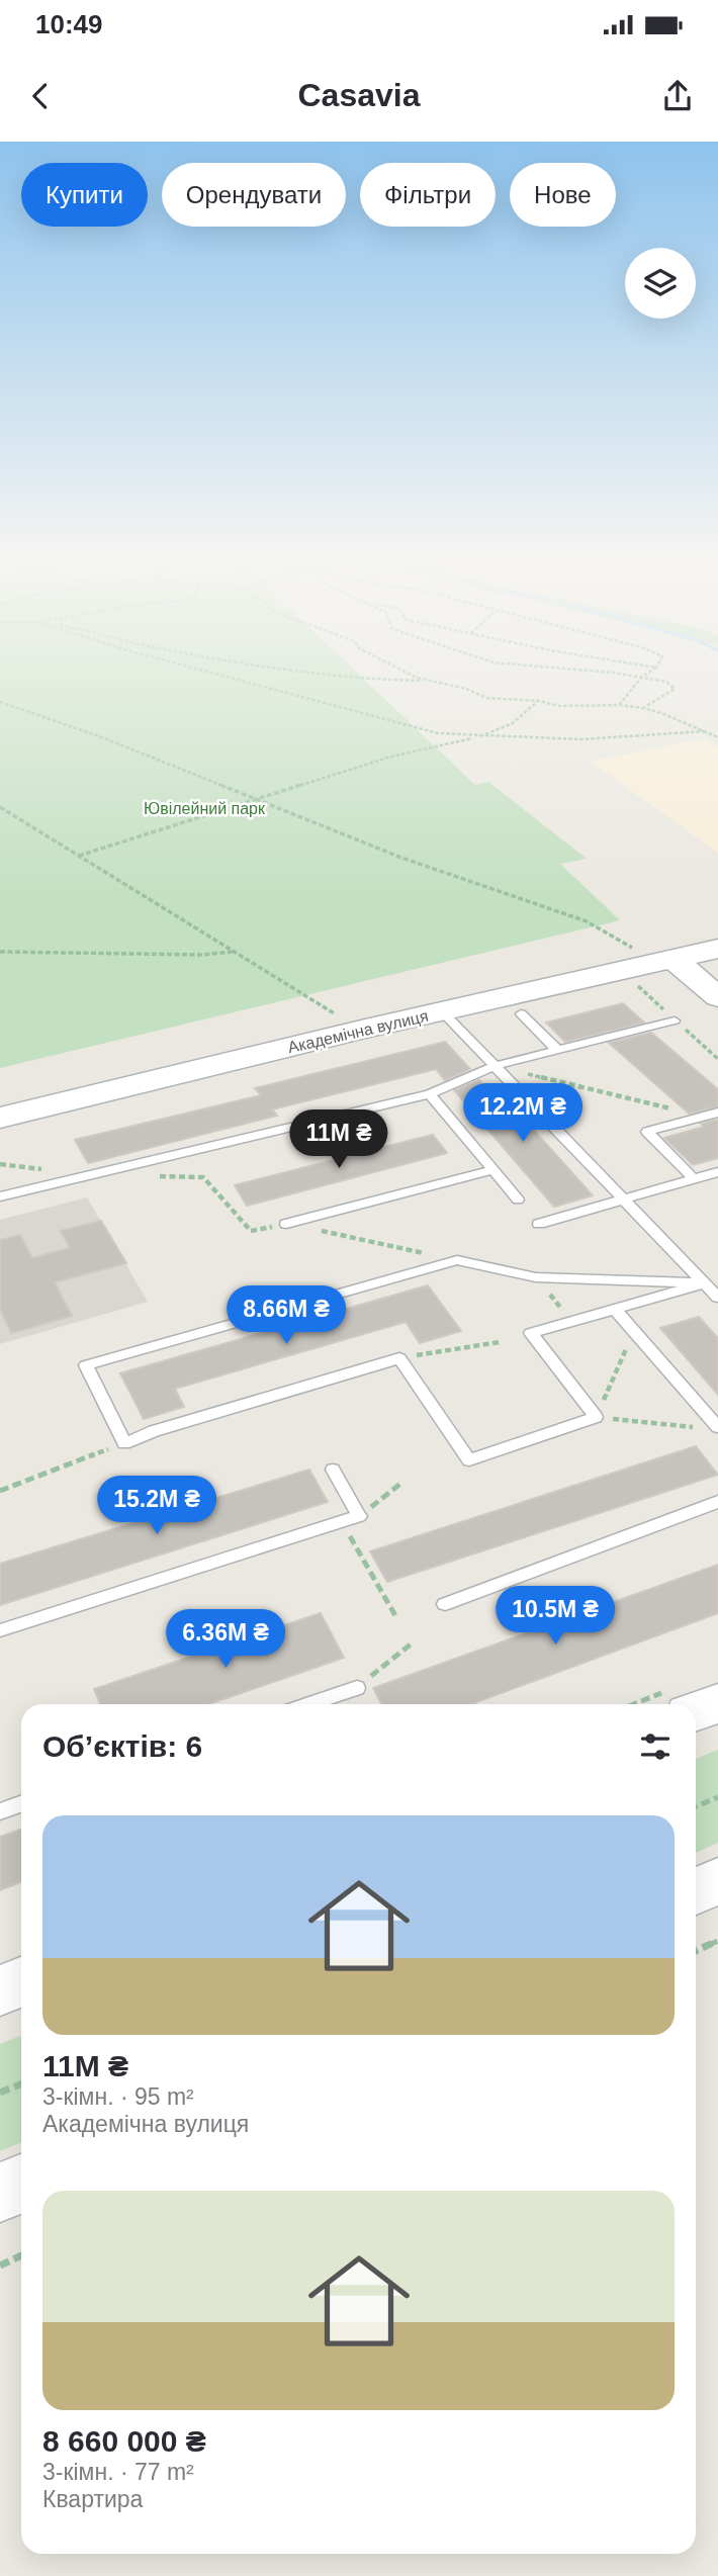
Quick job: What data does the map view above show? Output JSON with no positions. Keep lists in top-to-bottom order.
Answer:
{
  "streets": {
    "street": ["Академічна вулиця"]
  },
  "parks": ["Ювілейний парк"],
  "page": {
    "status": "10:49",
    "header": "Casavia",
    "chip": [
      "Купити",
      "Орендувати",
      "Фільтри",
      "Нове"
    ],
    "price": [
      "12.2M ₴",
      "11M ₴",
      "8.66M ₴",
      "15.2M ₴",
      "10.5M ₴",
      "6.36M ₴"
    ],
    "heading": "Об’єктів: 6",
    "list": [
      {
        "name": "11M ₴",
        "note": "3-кімн. · 95 m² · Академічна вулиця"
      },
      {
        "name": "8 660 000 ₴",
        "note": "3-кімн. · 77 m² · Квартира"
      }
    ]
  }
}
